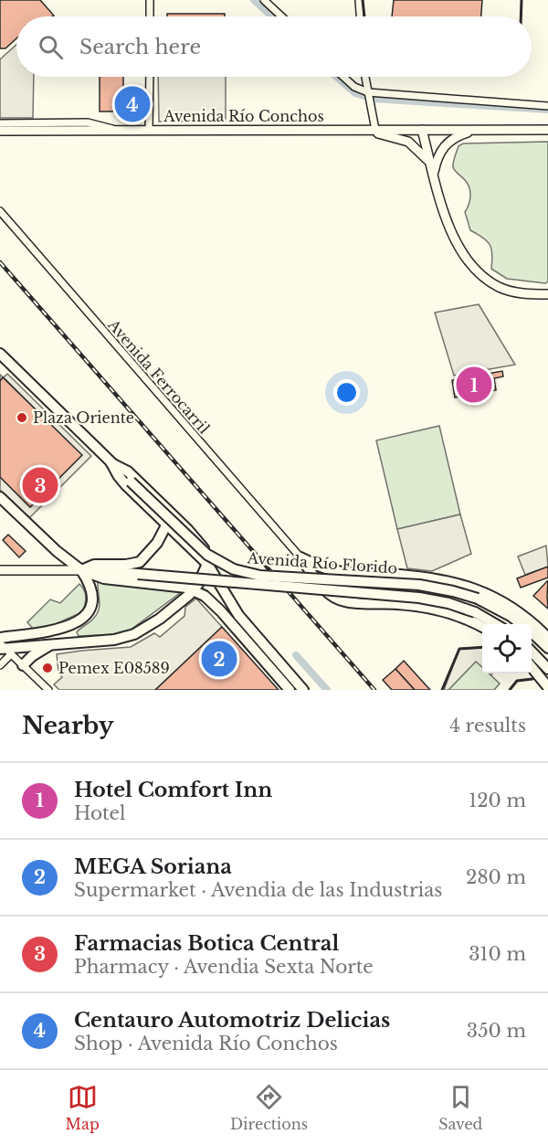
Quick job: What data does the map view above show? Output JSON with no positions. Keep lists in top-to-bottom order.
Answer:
{
  "streets": {
    "main road": ["Avenida Río Conchos", "Avenida Río Florido"],
    "street": ["Avenida Ferrocarril"]
  },
  "places": ["Plaza Oriente", "Pemex E08589"],
  "page": {
    "search": "Search here",
    "pins": [
      "4",
      "1",
      "3",
      "2"
    ],
    "heading": ["Nearby", "4 results"],
    "list": [
      {
        "mark": "1",
        "name": "Hotel Comfort Inn",
        "note": "Hotel",
        "value": "120 m"
      },
      {
        "mark": "2",
        "name": "MEGA Soriana",
        "note": "Supermarket · Avendia de las Industrias",
        "value": "280 m"
      },
      {
        "mark": "3",
        "name": "Farmacias Botica Central",
        "note": "Pharmacy · Avendia Sexta Norte",
        "value": "310 m"
      },
      {
        "mark": "4",
        "name": "Centauro Automotriz Delicias",
        "note": "Shop · Avenida Río Conchos",
        "value": "350 m"
      }
    ],
    "nav": ["Map", "Directions", "Saved"]
  }
}
